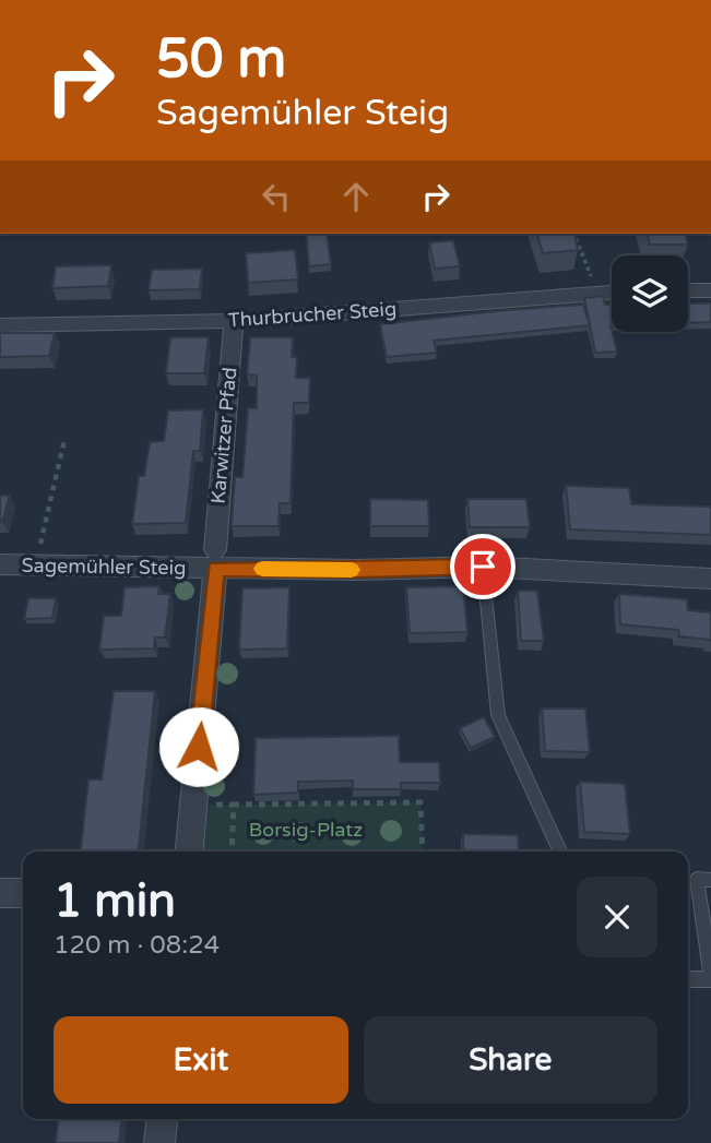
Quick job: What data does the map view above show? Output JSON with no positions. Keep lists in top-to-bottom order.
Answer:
{
  "streets": {
    "street": ["Thurbrucher Steig", "Karwitzer Pfad", "Sagemühler Steig"]
  },
  "crossings": [
    ["Thurbrucher Steig", "Karwitzer Pfad"],
    ["Karwitzer Pfad", "Sagemühler Steig"]
  ],
  "parks": ["Borsig-Platz"],
  "page": {
    "turn": ["50 m", "Sagemühler Steig"],
    "heading": ["1 min", "120 m · 08:24"],
    "buttons": ["Exit", "Share"]
  }
}
